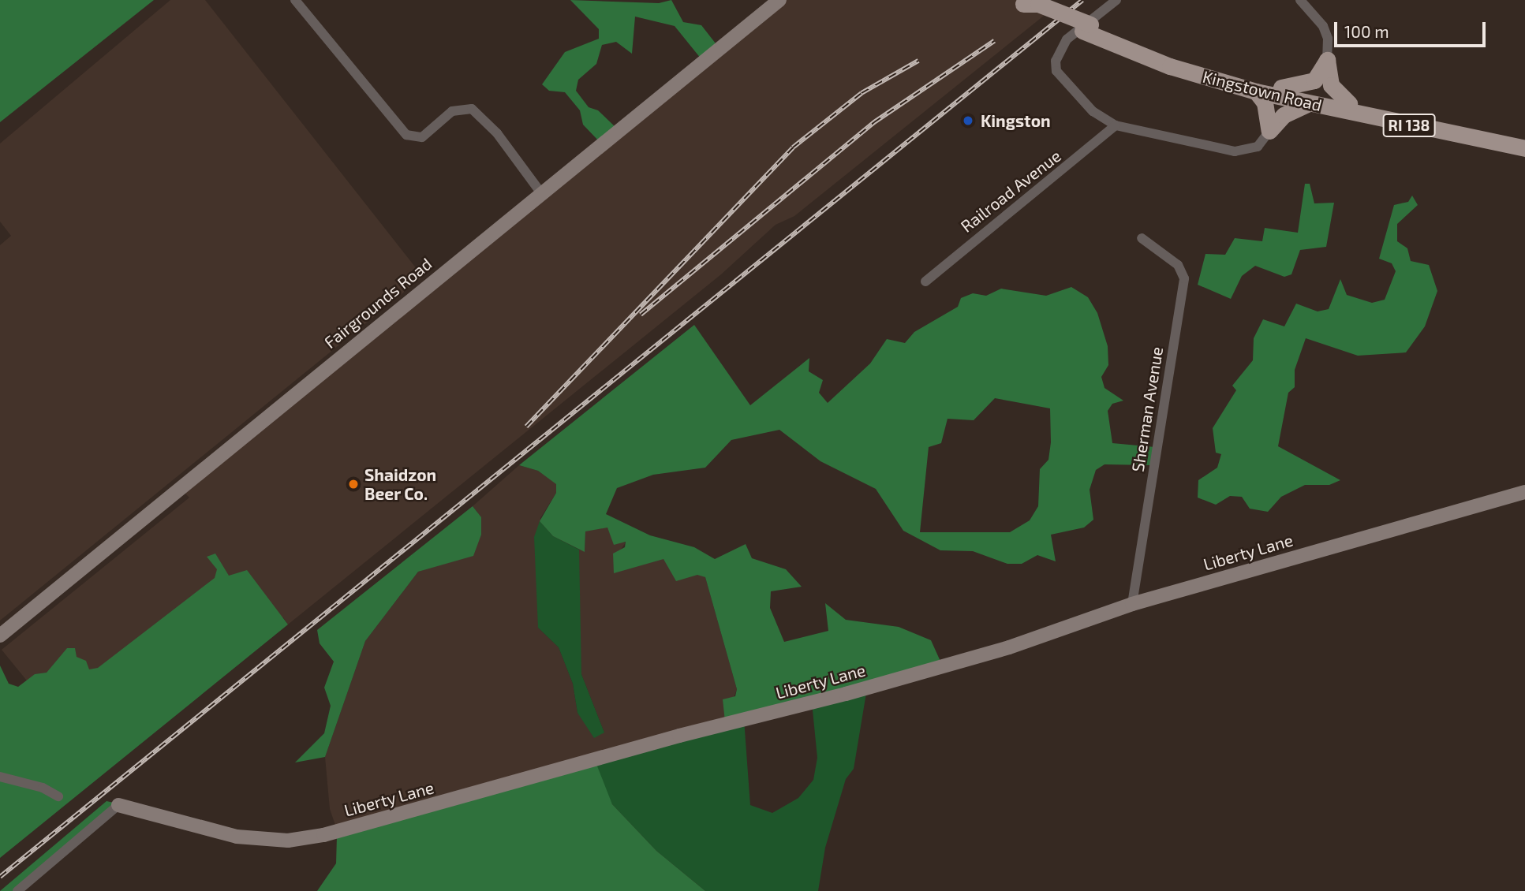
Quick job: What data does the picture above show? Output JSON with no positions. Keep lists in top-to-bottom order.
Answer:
{
  "streets": {
    "main road": ["Kingstown Road", "RI 138"],
    "street": [
      "Railroad Avenue",
      "Fairgrounds Road",
      "Sherman Avenue",
      "Liberty Lane"
    ]
  },
  "crossings": [
    ["Sherman Avenue", "Liberty Lane"]
  ],
  "places": ["Kingston", "Shaidzon Beer Co."],
  "scale_bar": "100 m"
}
